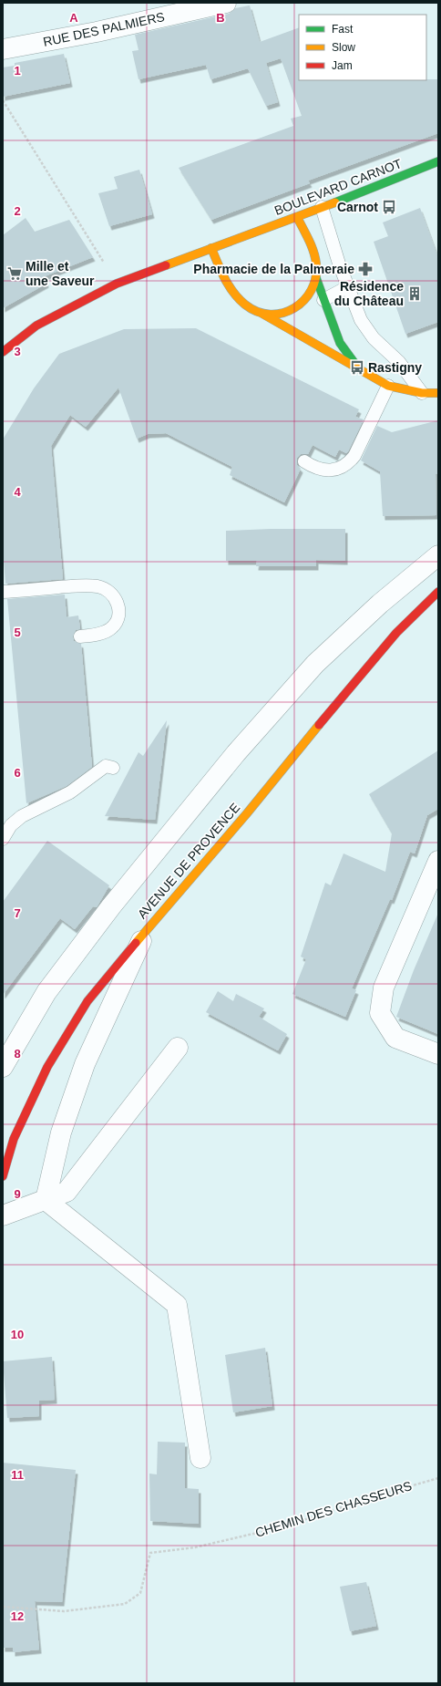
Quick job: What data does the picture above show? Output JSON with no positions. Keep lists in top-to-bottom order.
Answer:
{
  "streets": {
    "main road": ["BOULEVARD CARNOT", "AVENUE DE PROVENCE"],
    "street": ["RUE DES PALMIERS"],
    "path": ["CHEMIN DES CHASSEURS"]
  },
  "places": {
    "bus stop": ["Carnot", "Rastigny"],
    "pharmacy": ["Pharmacie de la Palmeraie"],
    "supermarket": ["Mille et une Saveur"],
    "building": ["Résidence du Château"]
  },
  "legend": ["Fast", "Slow", "Jam"],
  "grid": {
    "columns": ["A", "B"],
    "rows": [
      "1",
      "2",
      "3",
      "4",
      "5",
      "6",
      "7",
      "8",
      "9",
      "10",
      "11",
      "12"
    ]
  }
}
